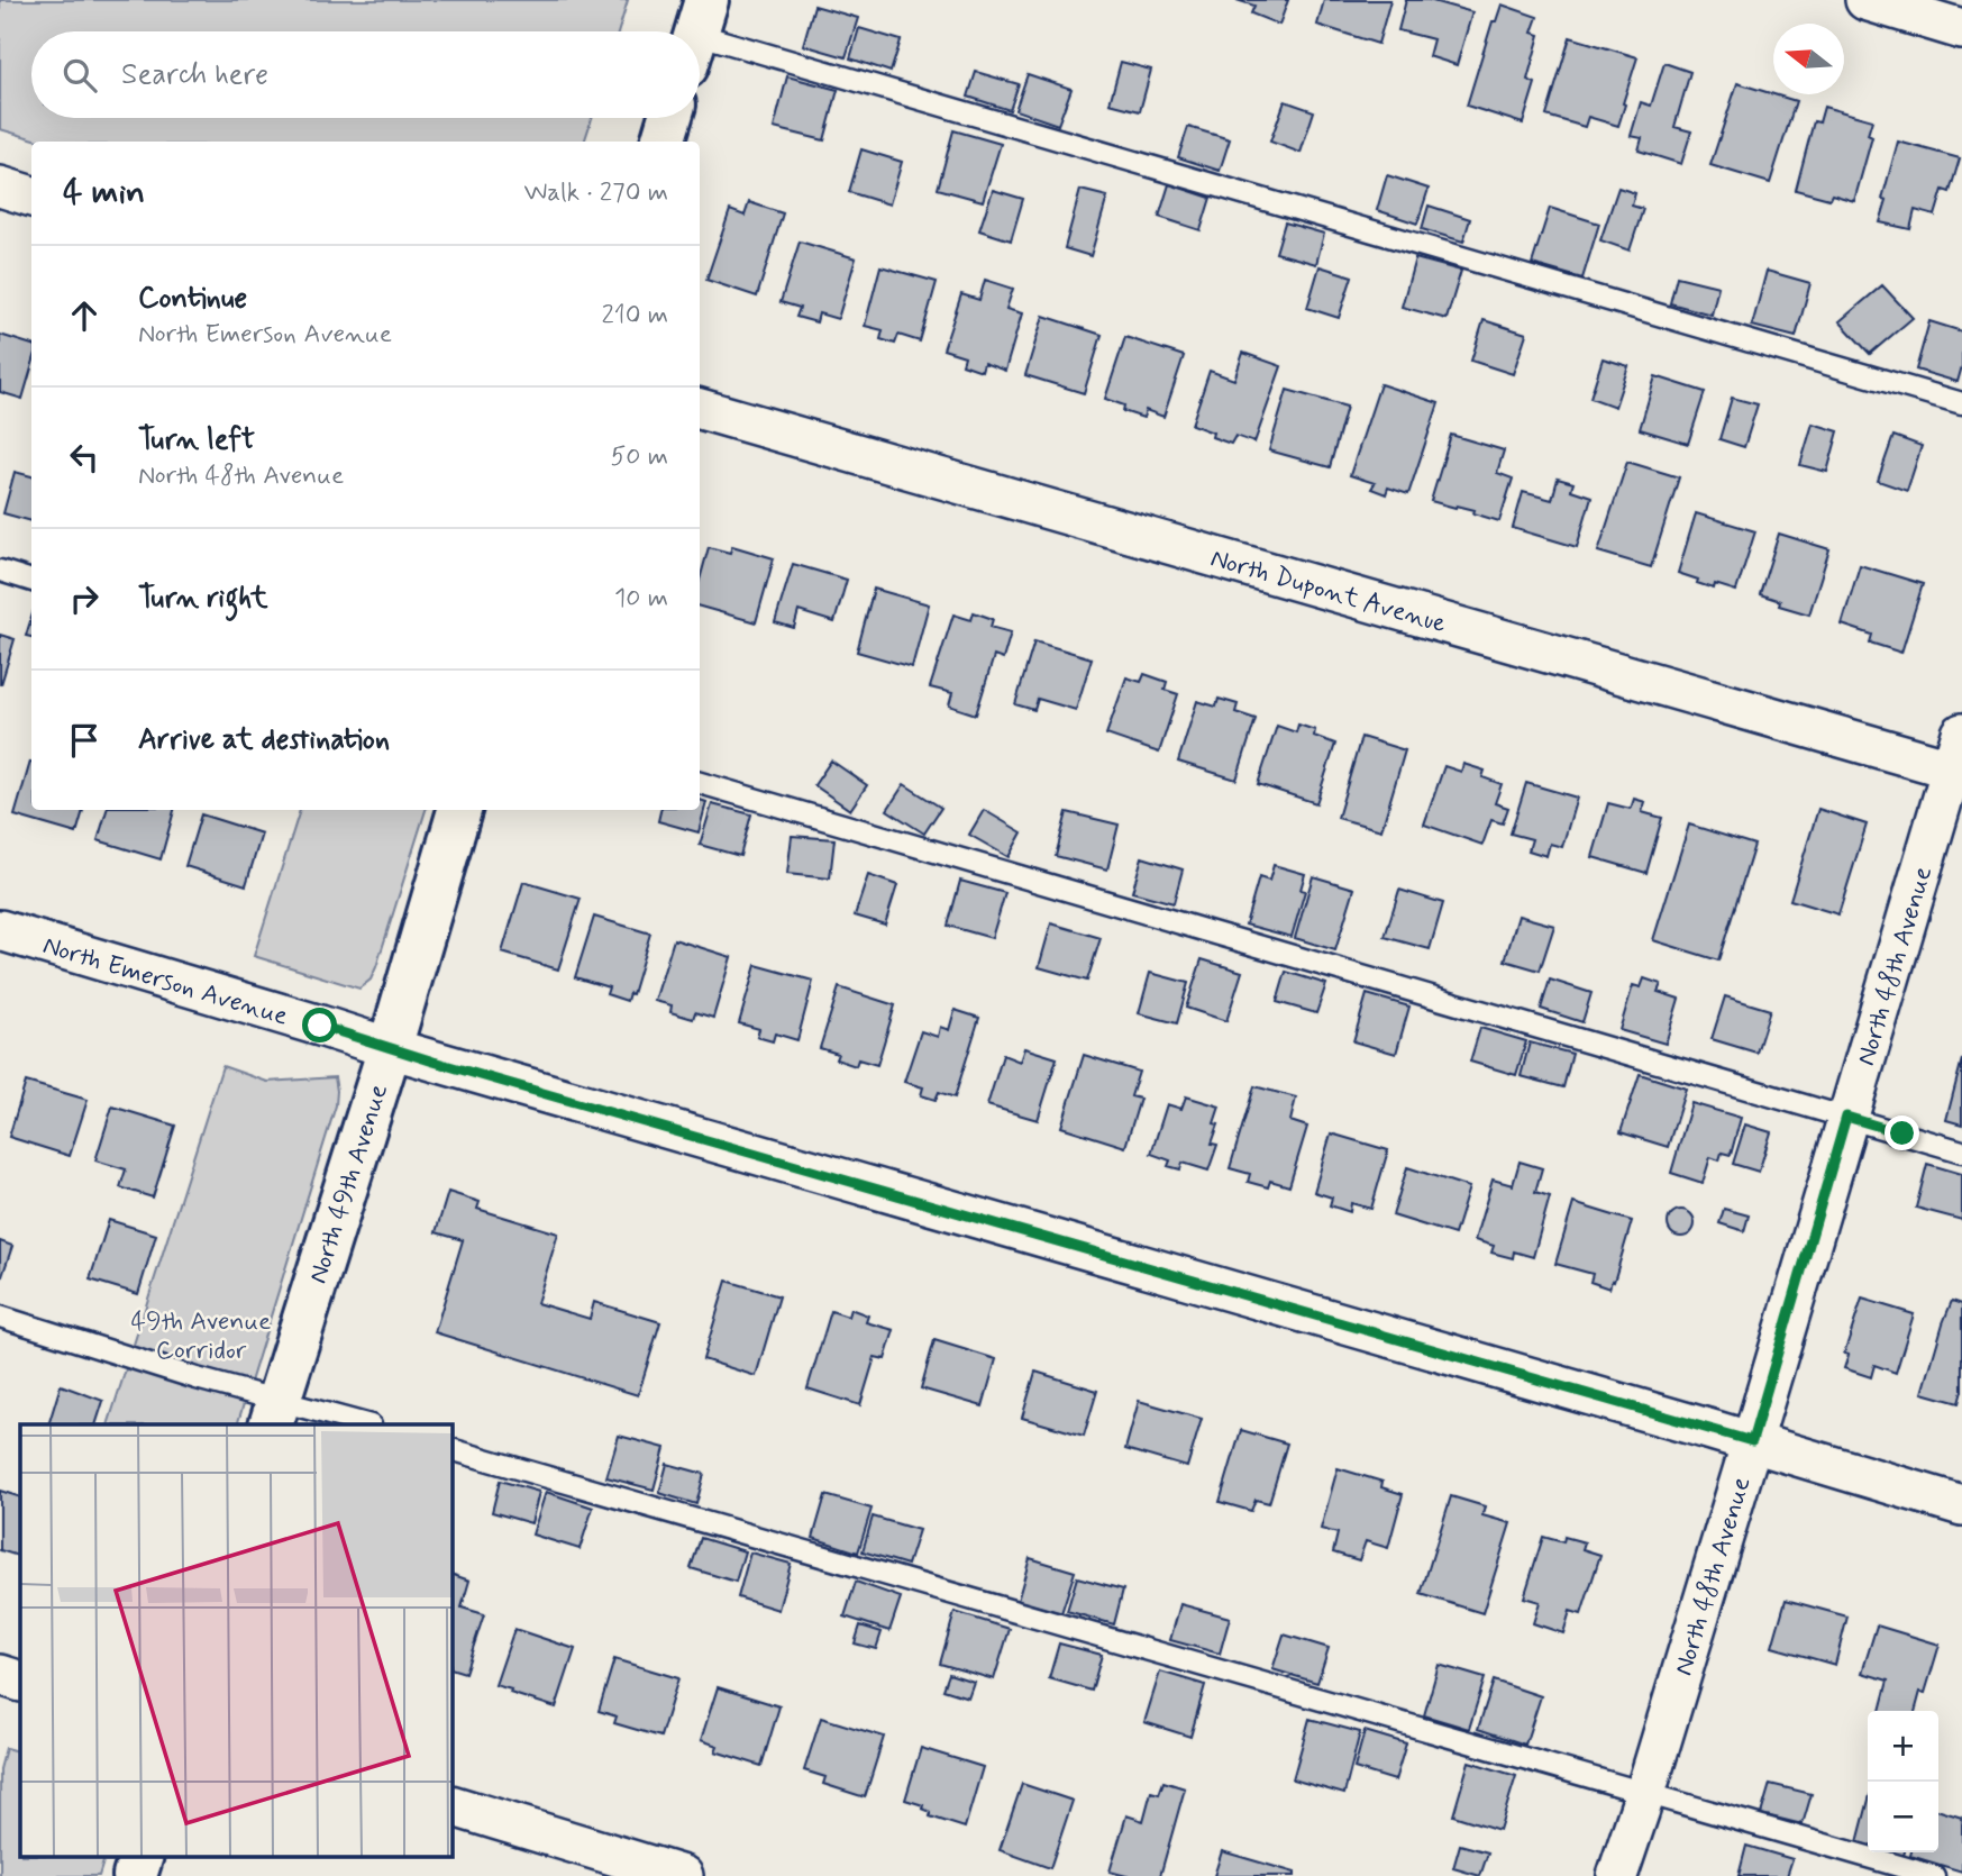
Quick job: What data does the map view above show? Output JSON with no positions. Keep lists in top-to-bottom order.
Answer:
{
  "streets": {
    "street": [
      "North Dupont Avenue",
      "North 48th Avenue",
      "North Emerson Avenue",
      "North 49th Avenue"
    ]
  },
  "crossings": [
    ["North Dupont Avenue", "North 48th Avenue"],
    ["North 48th Avenue", "North Emerson Avenue"],
    ["North Emerson Avenue", "North 49th Avenue"]
  ],
  "parks": ["49th Avenue Corridor"],
  "north": "left",
  "page": {
    "search": "Search here",
    "heading": ["4 min", "Walk · 270 m"],
    "list": [
      ["Continue", "North Emerson Avenue", "210 m"],
      ["Turn left", "North 48th Avenue", "50 m"],
      ["Turn right", "10 m"],
      "Arrive at destination"
    ],
    "map_buttons": ["+", "−"]
  }
}
